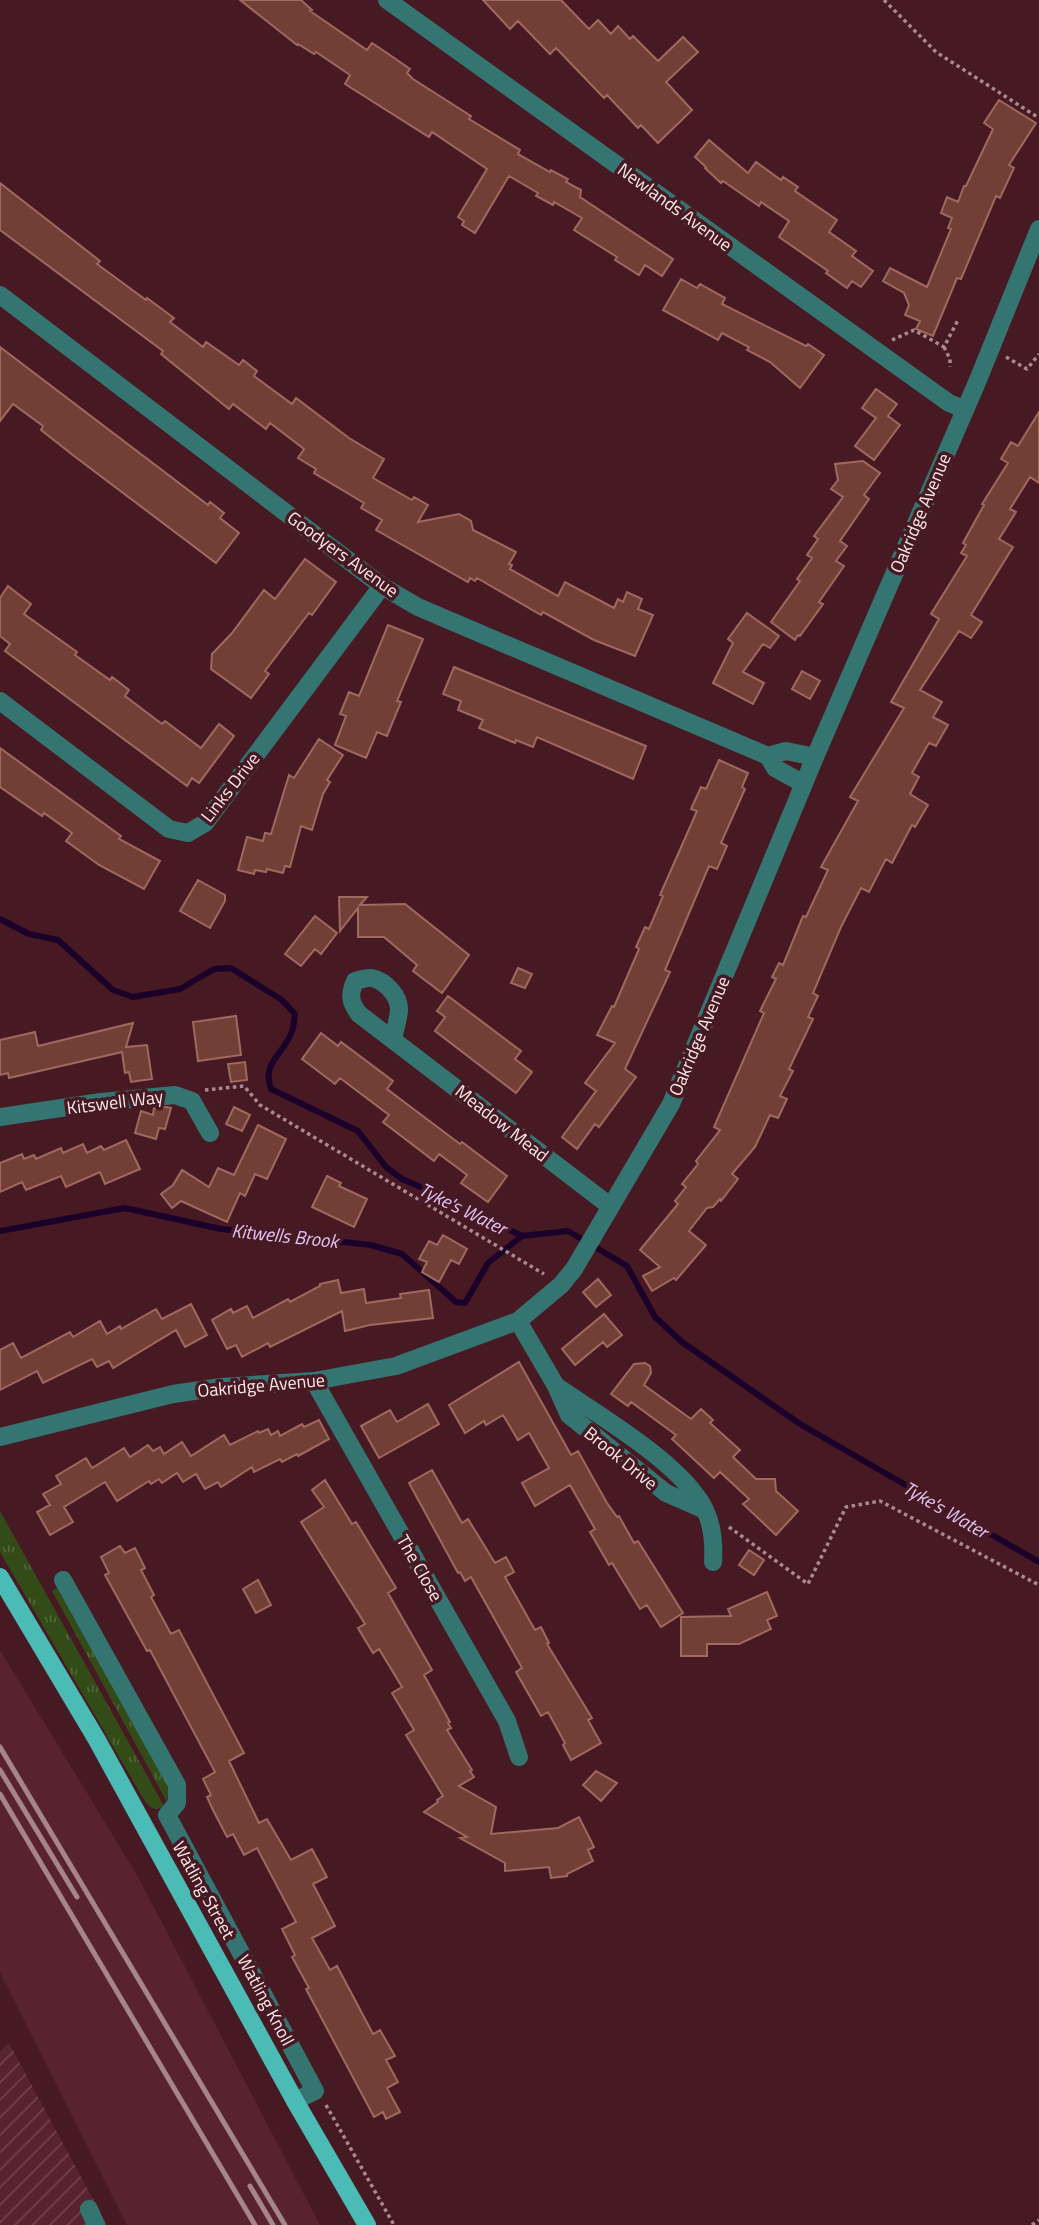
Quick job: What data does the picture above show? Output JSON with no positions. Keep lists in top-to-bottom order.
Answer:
{
  "streets": {
    "main road": ["Watling Street"],
    "street": [
      "Newlands Avenue",
      "Oakridge Avenue",
      "Goodyers Avenue",
      "Links Drive",
      "Kitswell Way",
      "Meadow Mead",
      "Brook Drive",
      "The Close",
      "Watling Knoll"
    ]
  },
  "crossings": [
    ["Newlands Avenue", "Oakridge Avenue"],
    ["Oakridge Avenue", "Goodyers Avenue"],
    ["Oakridge Avenue", "Meadow Mead"],
    ["Oakridge Avenue", "Brook Drive"],
    ["Oakridge Avenue", "The Close"],
    ["Goodyers Avenue", "Links Drive"],
    ["Watling Street", "Watling Knoll"]
  ],
  "water": ["Tyke's Water", "Kitwells Brook"]
}
